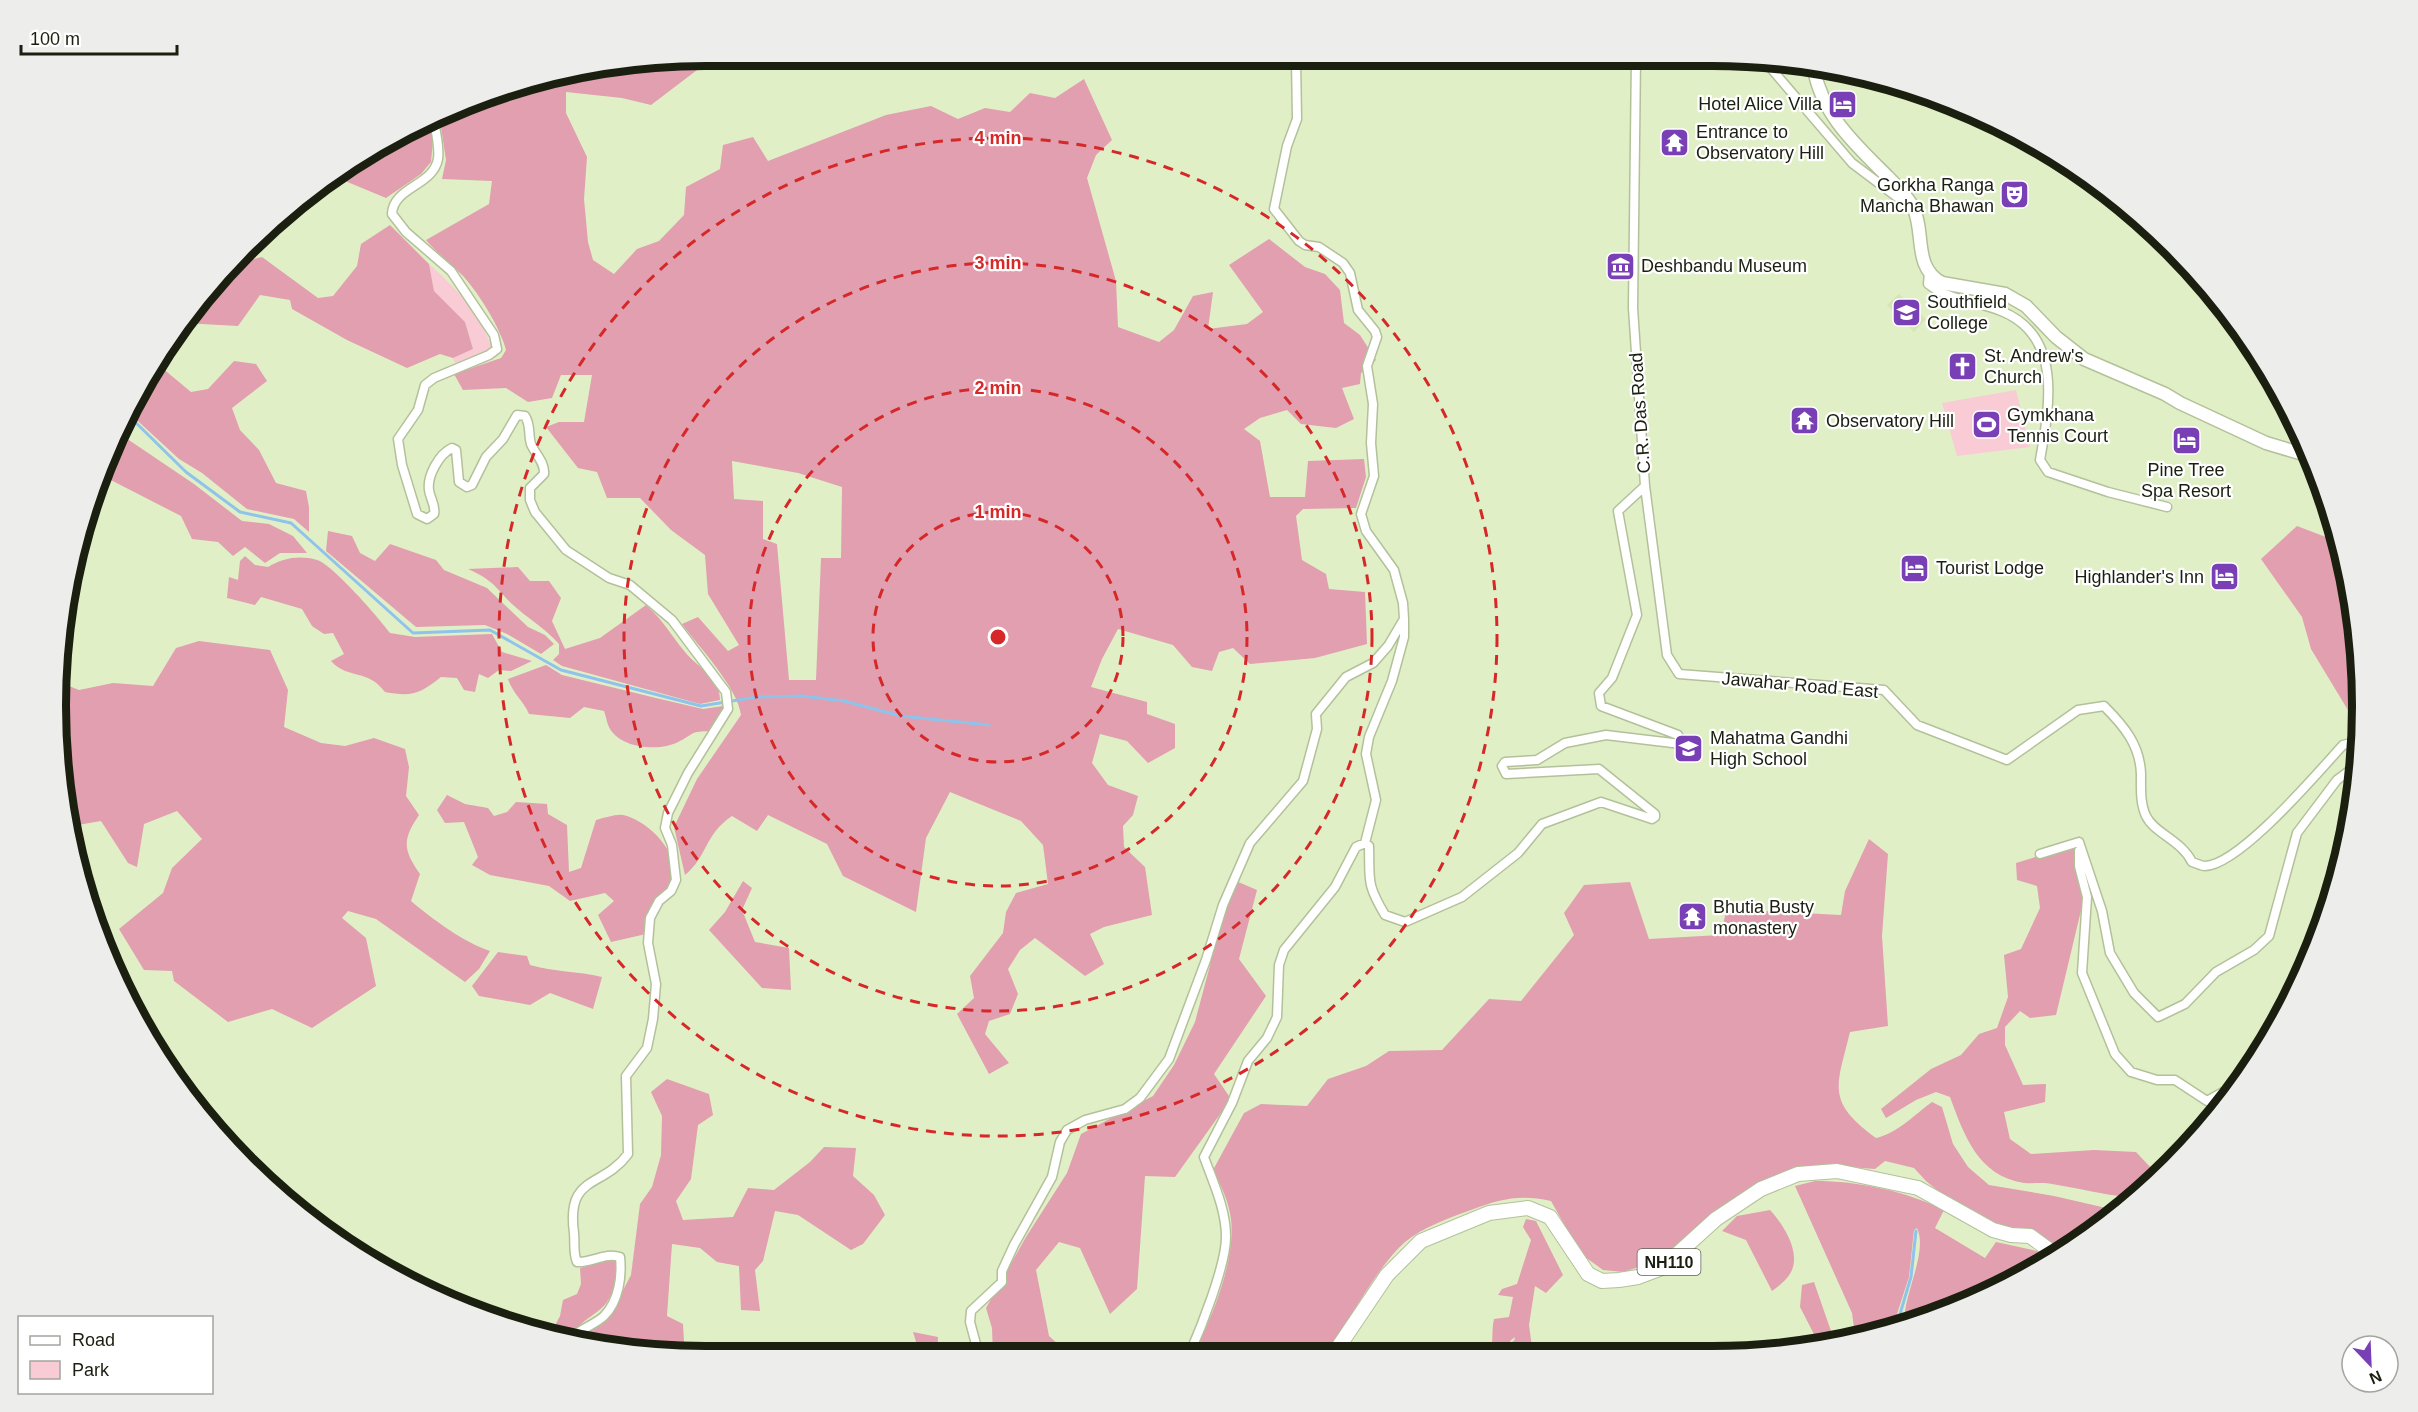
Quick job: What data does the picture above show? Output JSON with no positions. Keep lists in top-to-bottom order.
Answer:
{
  "streets": {
    "highway": ["NH110"],
    "street": ["C.R. Das Road", "Jawahar Road East"]
  },
  "crossings": [
    ["C.R. Das Road", "Jawahar Road East"]
  ],
  "places": {
    "hotel": [
      "Hotel Alice Villa",
      "Pine Tree Spa Resort",
      "Tourist Lodge",
      "Highlander's Inn"
    ],
    "temple": ["Entrance to Observatory Hill", "Observatory Hill", "Bhutia Busty monastery"],
    "theatre": ["Gorkha Ranga Mancha Bhawan"],
    "museum": ["Deshbandu Museum"],
    "school or university": ["Southfield College", "Mahatma Gandhi High School"],
    "church": ["St. Andrew's Church"],
    "sports": ["Gymkhana Tennis Court"]
  },
  "legend": ["Road", "Park"],
  "scale_bar": "100 m",
  "north": "bottom right",
  "rings": [
    "4 min",
    "3 min",
    "2 min",
    "1 min"
  ]
}
